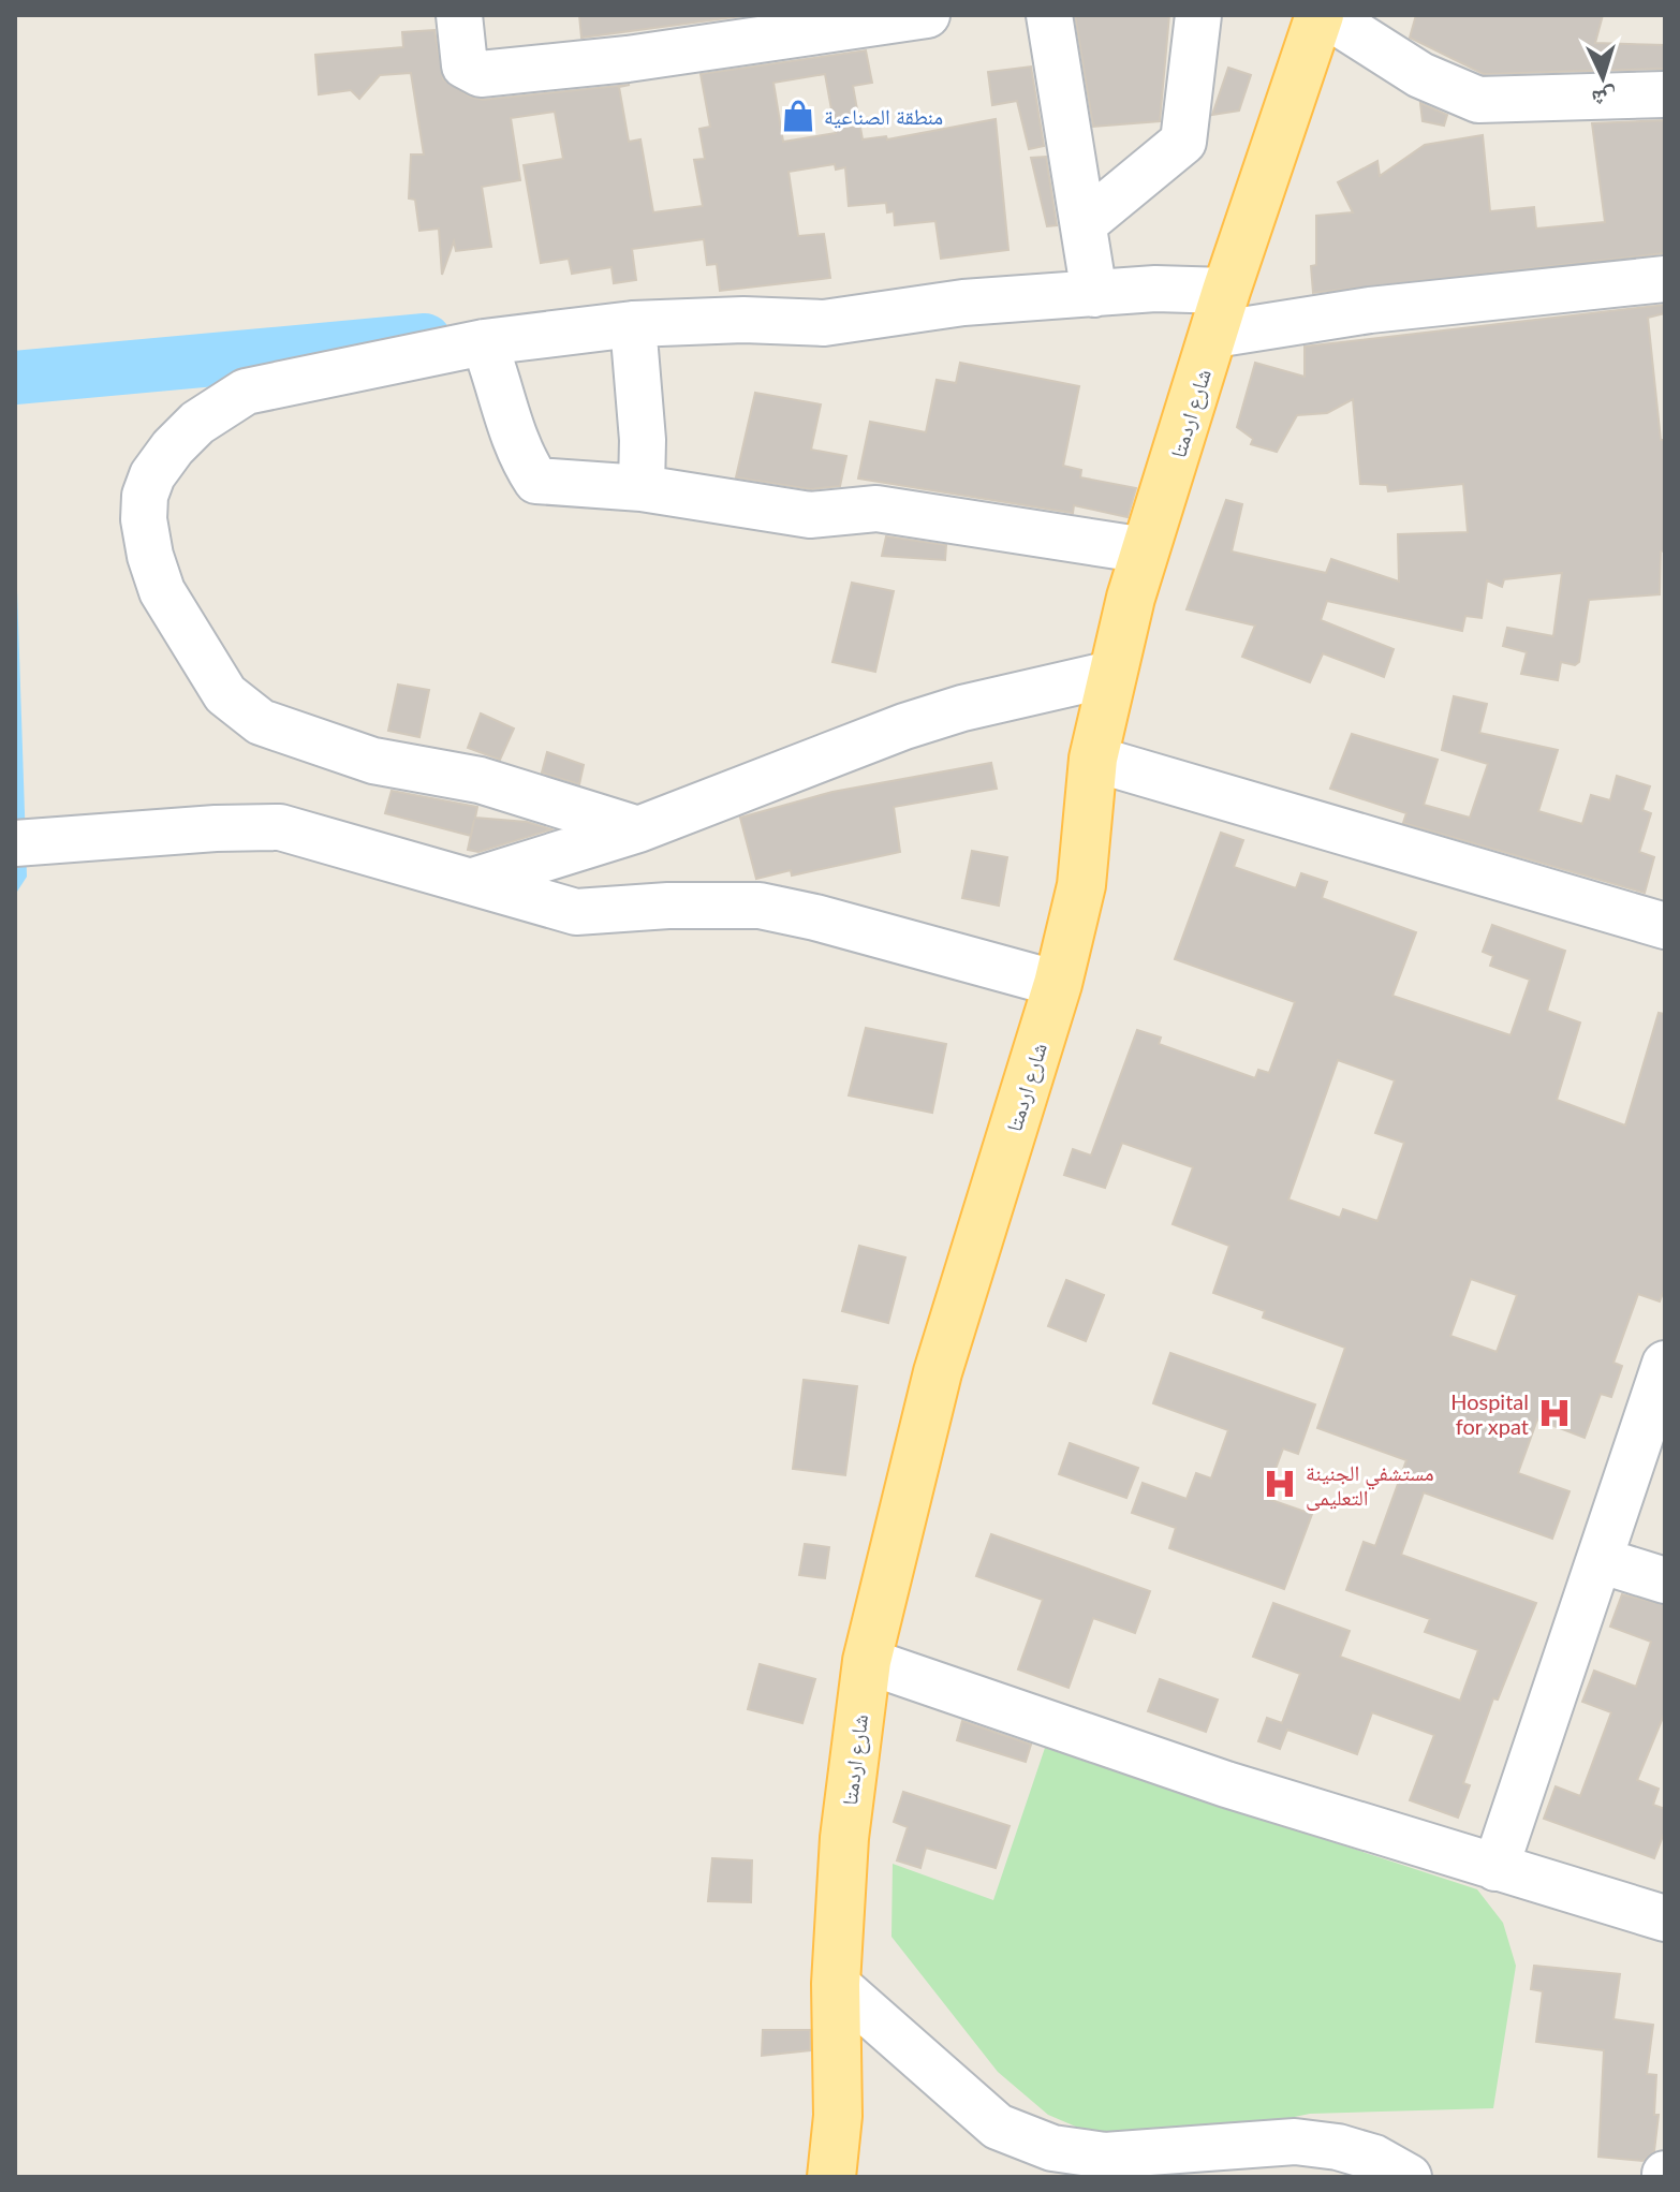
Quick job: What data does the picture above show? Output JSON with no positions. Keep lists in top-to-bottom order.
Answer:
{
  "streets": {
    "main road": ["شارع اردمتا"]
  },
  "places": {
    "shop": ["منطقة الصناعية"],
    "hospital": ["Hospital for xpat", "مستشفي الجنينة التعليمى"]
  },
  "north": "bottom"
}
